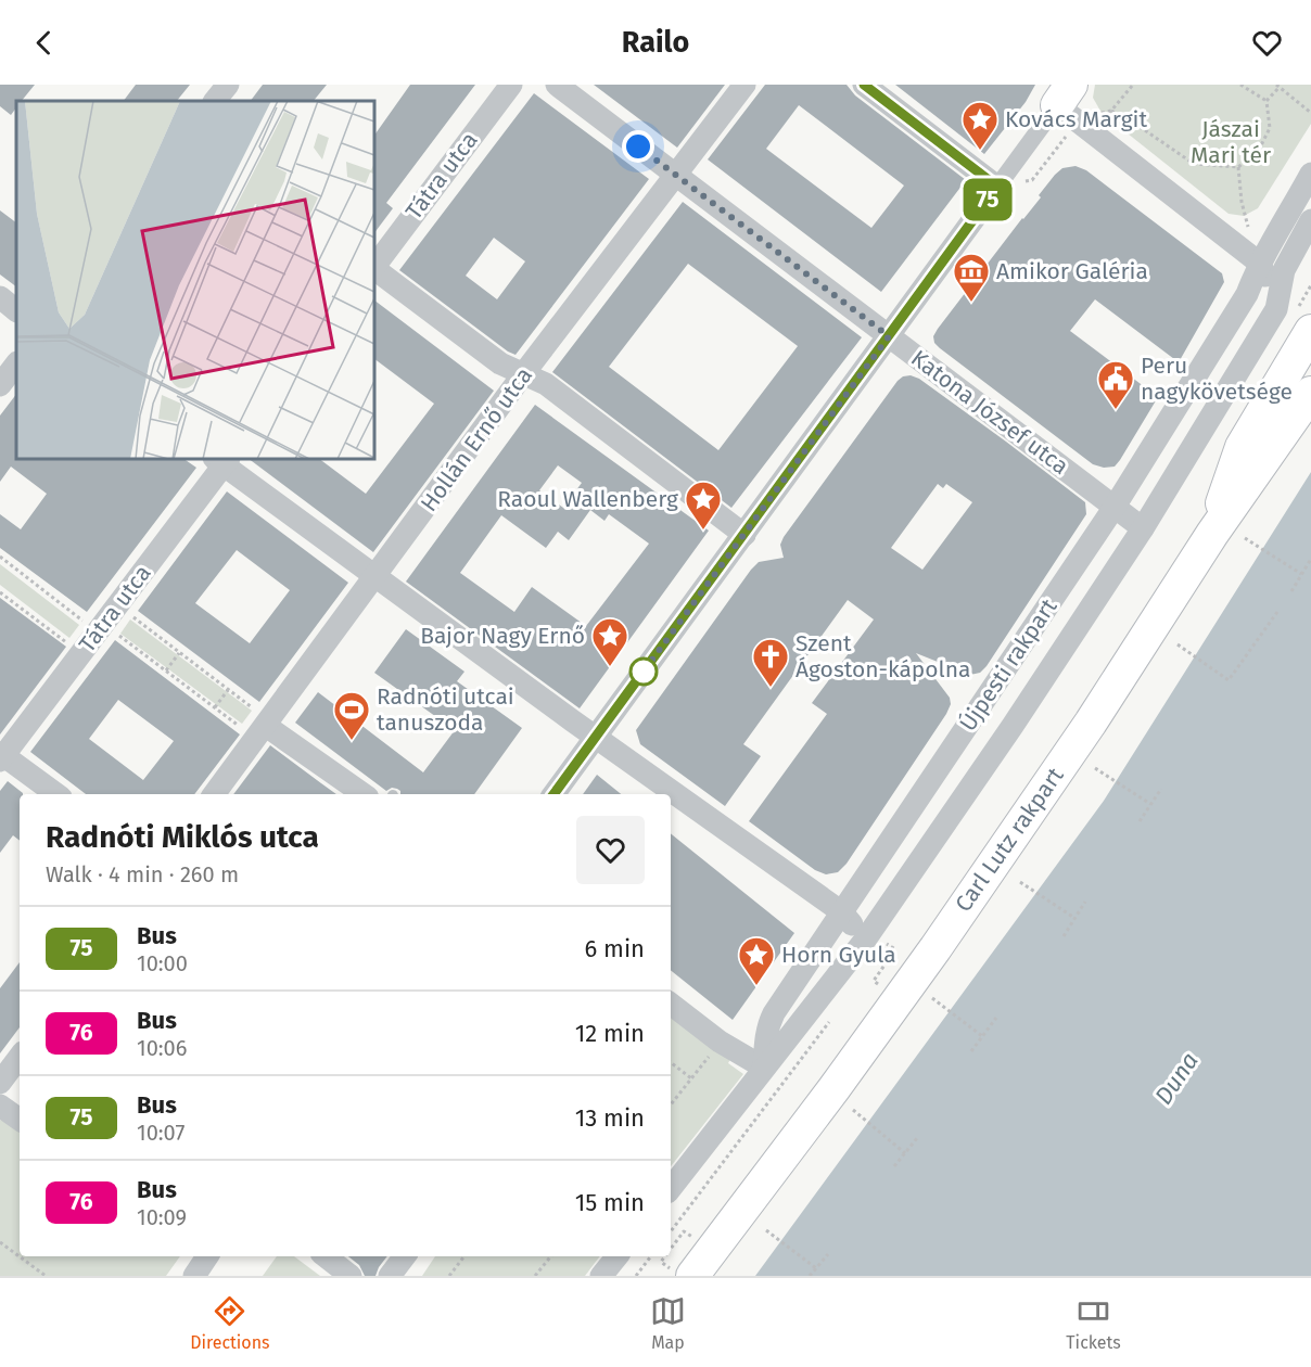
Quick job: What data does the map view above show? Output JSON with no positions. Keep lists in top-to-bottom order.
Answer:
{
  "streets": {
    "main road": ["Carl Lutz rakpart"],
    "street": [
      "Tátra utca",
      "Katona József utca",
      "Hollán Ernő utca",
      "Újpesti rakpart"
    ]
  },
  "crossings": [
    ["Katona József utca", "Hollán Ernő utca"],
    ["Katona József utca", "Újpesti rakpart"]
  ],
  "water": ["Duna"],
  "parks": ["Jászai Mari tér"],
  "places": {
    "place": [
      "Kovács Margit",
      "Raoul Wallenberg",
      "Bajor Nagy Ernő",
      "Horn Gyula"
    ],
    "museum": ["Amikor Galéria"],
    "public building": ["Peru nagykövetsége"],
    "church": ["Szent Ágoston-kápolna"],
    "sports": ["Radnóti utcai tanuszoda"]
  },
  "lines": ["bus line 75"],
  "page": {
    "header": "Railo",
    "on_map": "75",
    "heading": ["Radnóti Miklós utca", "Walk · 4 min · 260 m"],
    "list": [
      {
        "mark": "75",
        "name": "Bus",
        "note": "10:00",
        "value": "6 min"
      },
      {
        "mark": "76",
        "name": "Bus",
        "note": "10:06",
        "value": "12 min"
      },
      {
        "mark": "75",
        "name": "Bus",
        "note": "10:07",
        "value": "13 min"
      },
      {
        "mark": "76",
        "name": "Bus",
        "note": "10:09",
        "value": "15 min"
      }
    ],
    "tabs": ["Directions", "Map", "Tickets"]
  }
}
